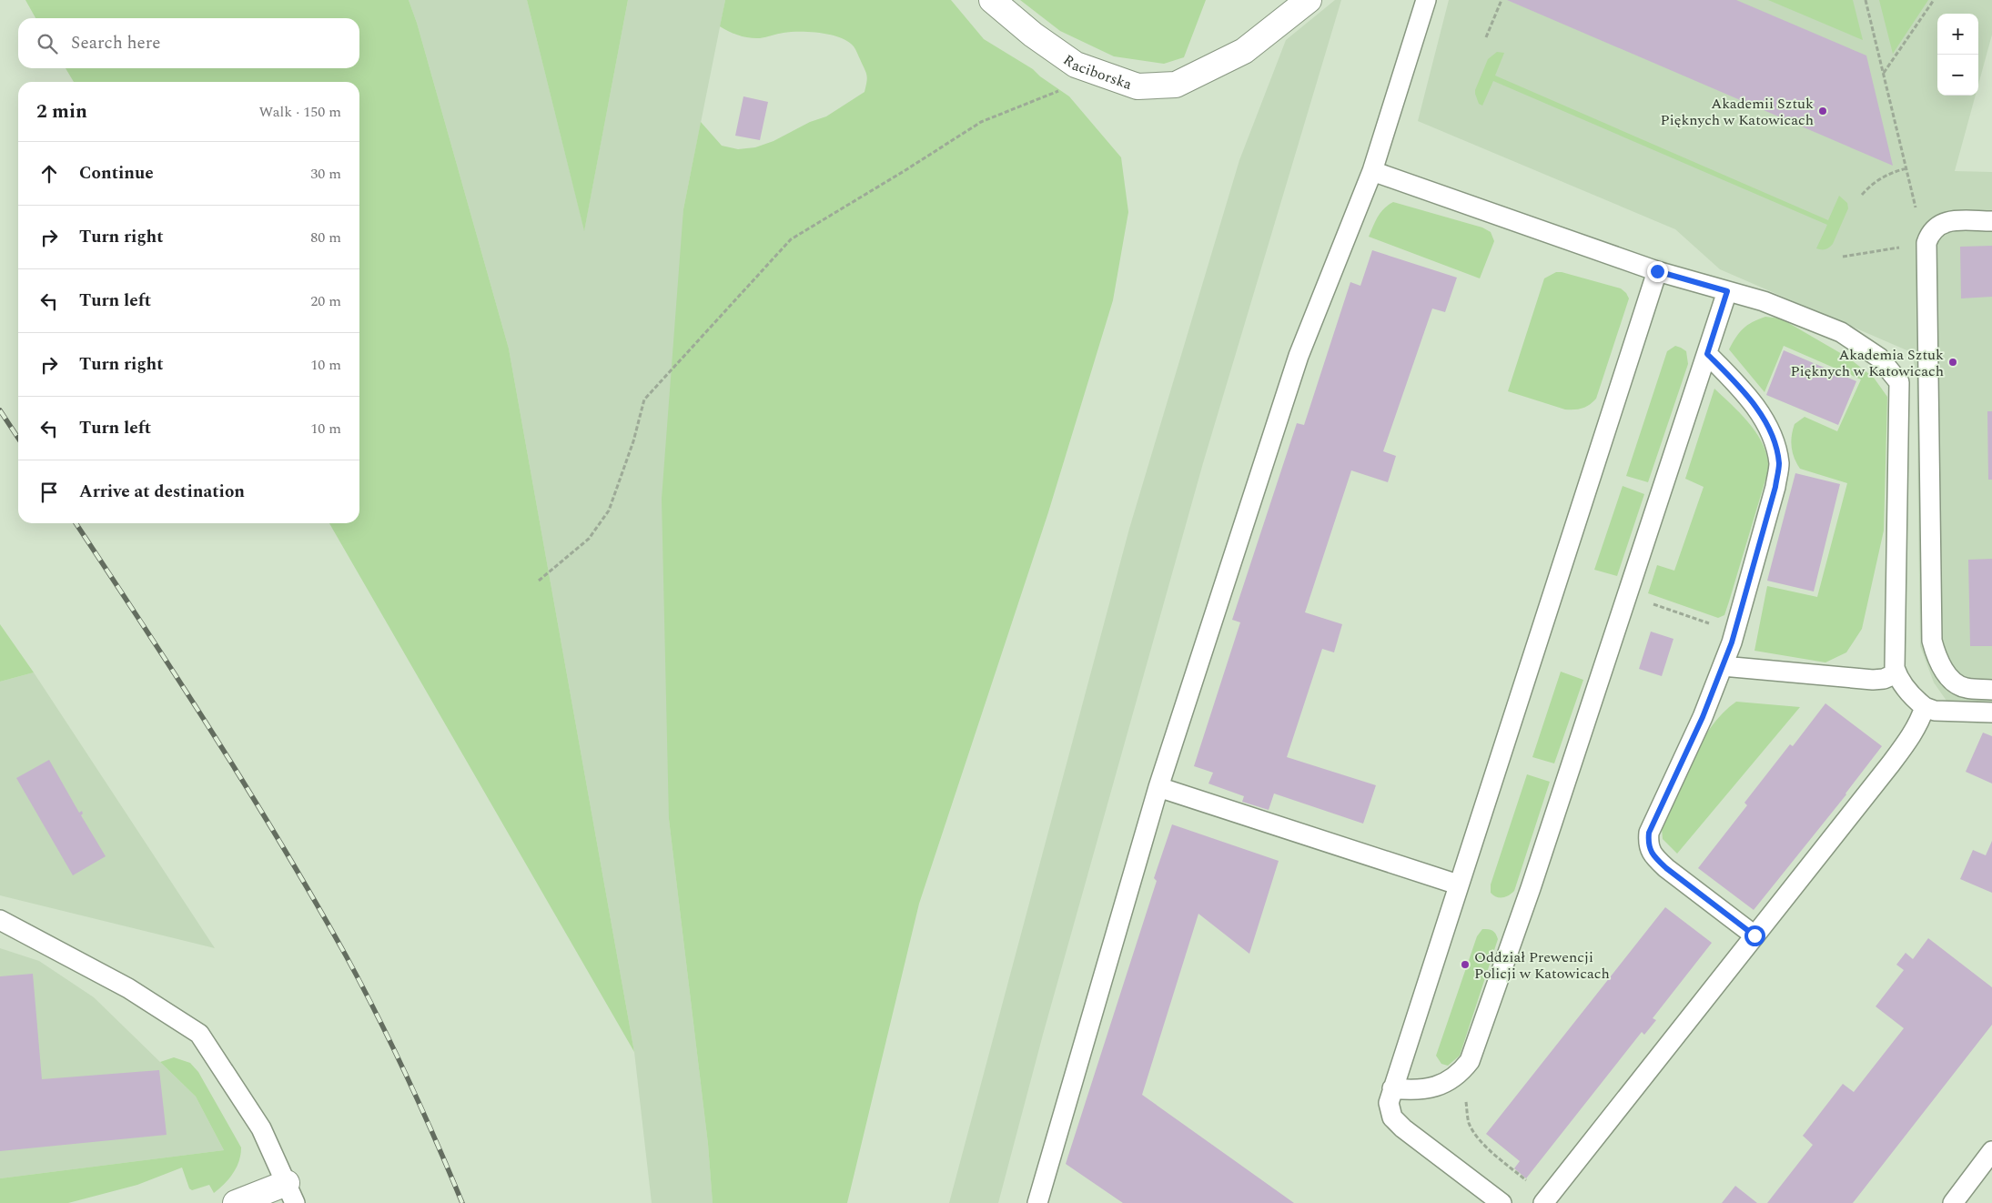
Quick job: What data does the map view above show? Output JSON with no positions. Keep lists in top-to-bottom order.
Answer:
{
  "streets": {
    "street": ["Raciborska"]
  },
  "places": ["Akademii Sztuk Pięknych w Katowicach", "Akademia Sztuk Pięknych w Katowicach", "Oddział Prewencji Policji w Katowicach"],
  "page": {
    "map_buttons": ["+", "−"],
    "search": "Search here",
    "heading": ["2 min", "Walk · 150 m"],
    "list": [
      ["Continue", "30 m"],
      ["Turn right", "80 m"],
      ["Turn left", "20 m"],
      ["Turn right", "10 m"],
      ["Turn left", "10 m"],
      "Arrive at destination"
    ]
  }
}
